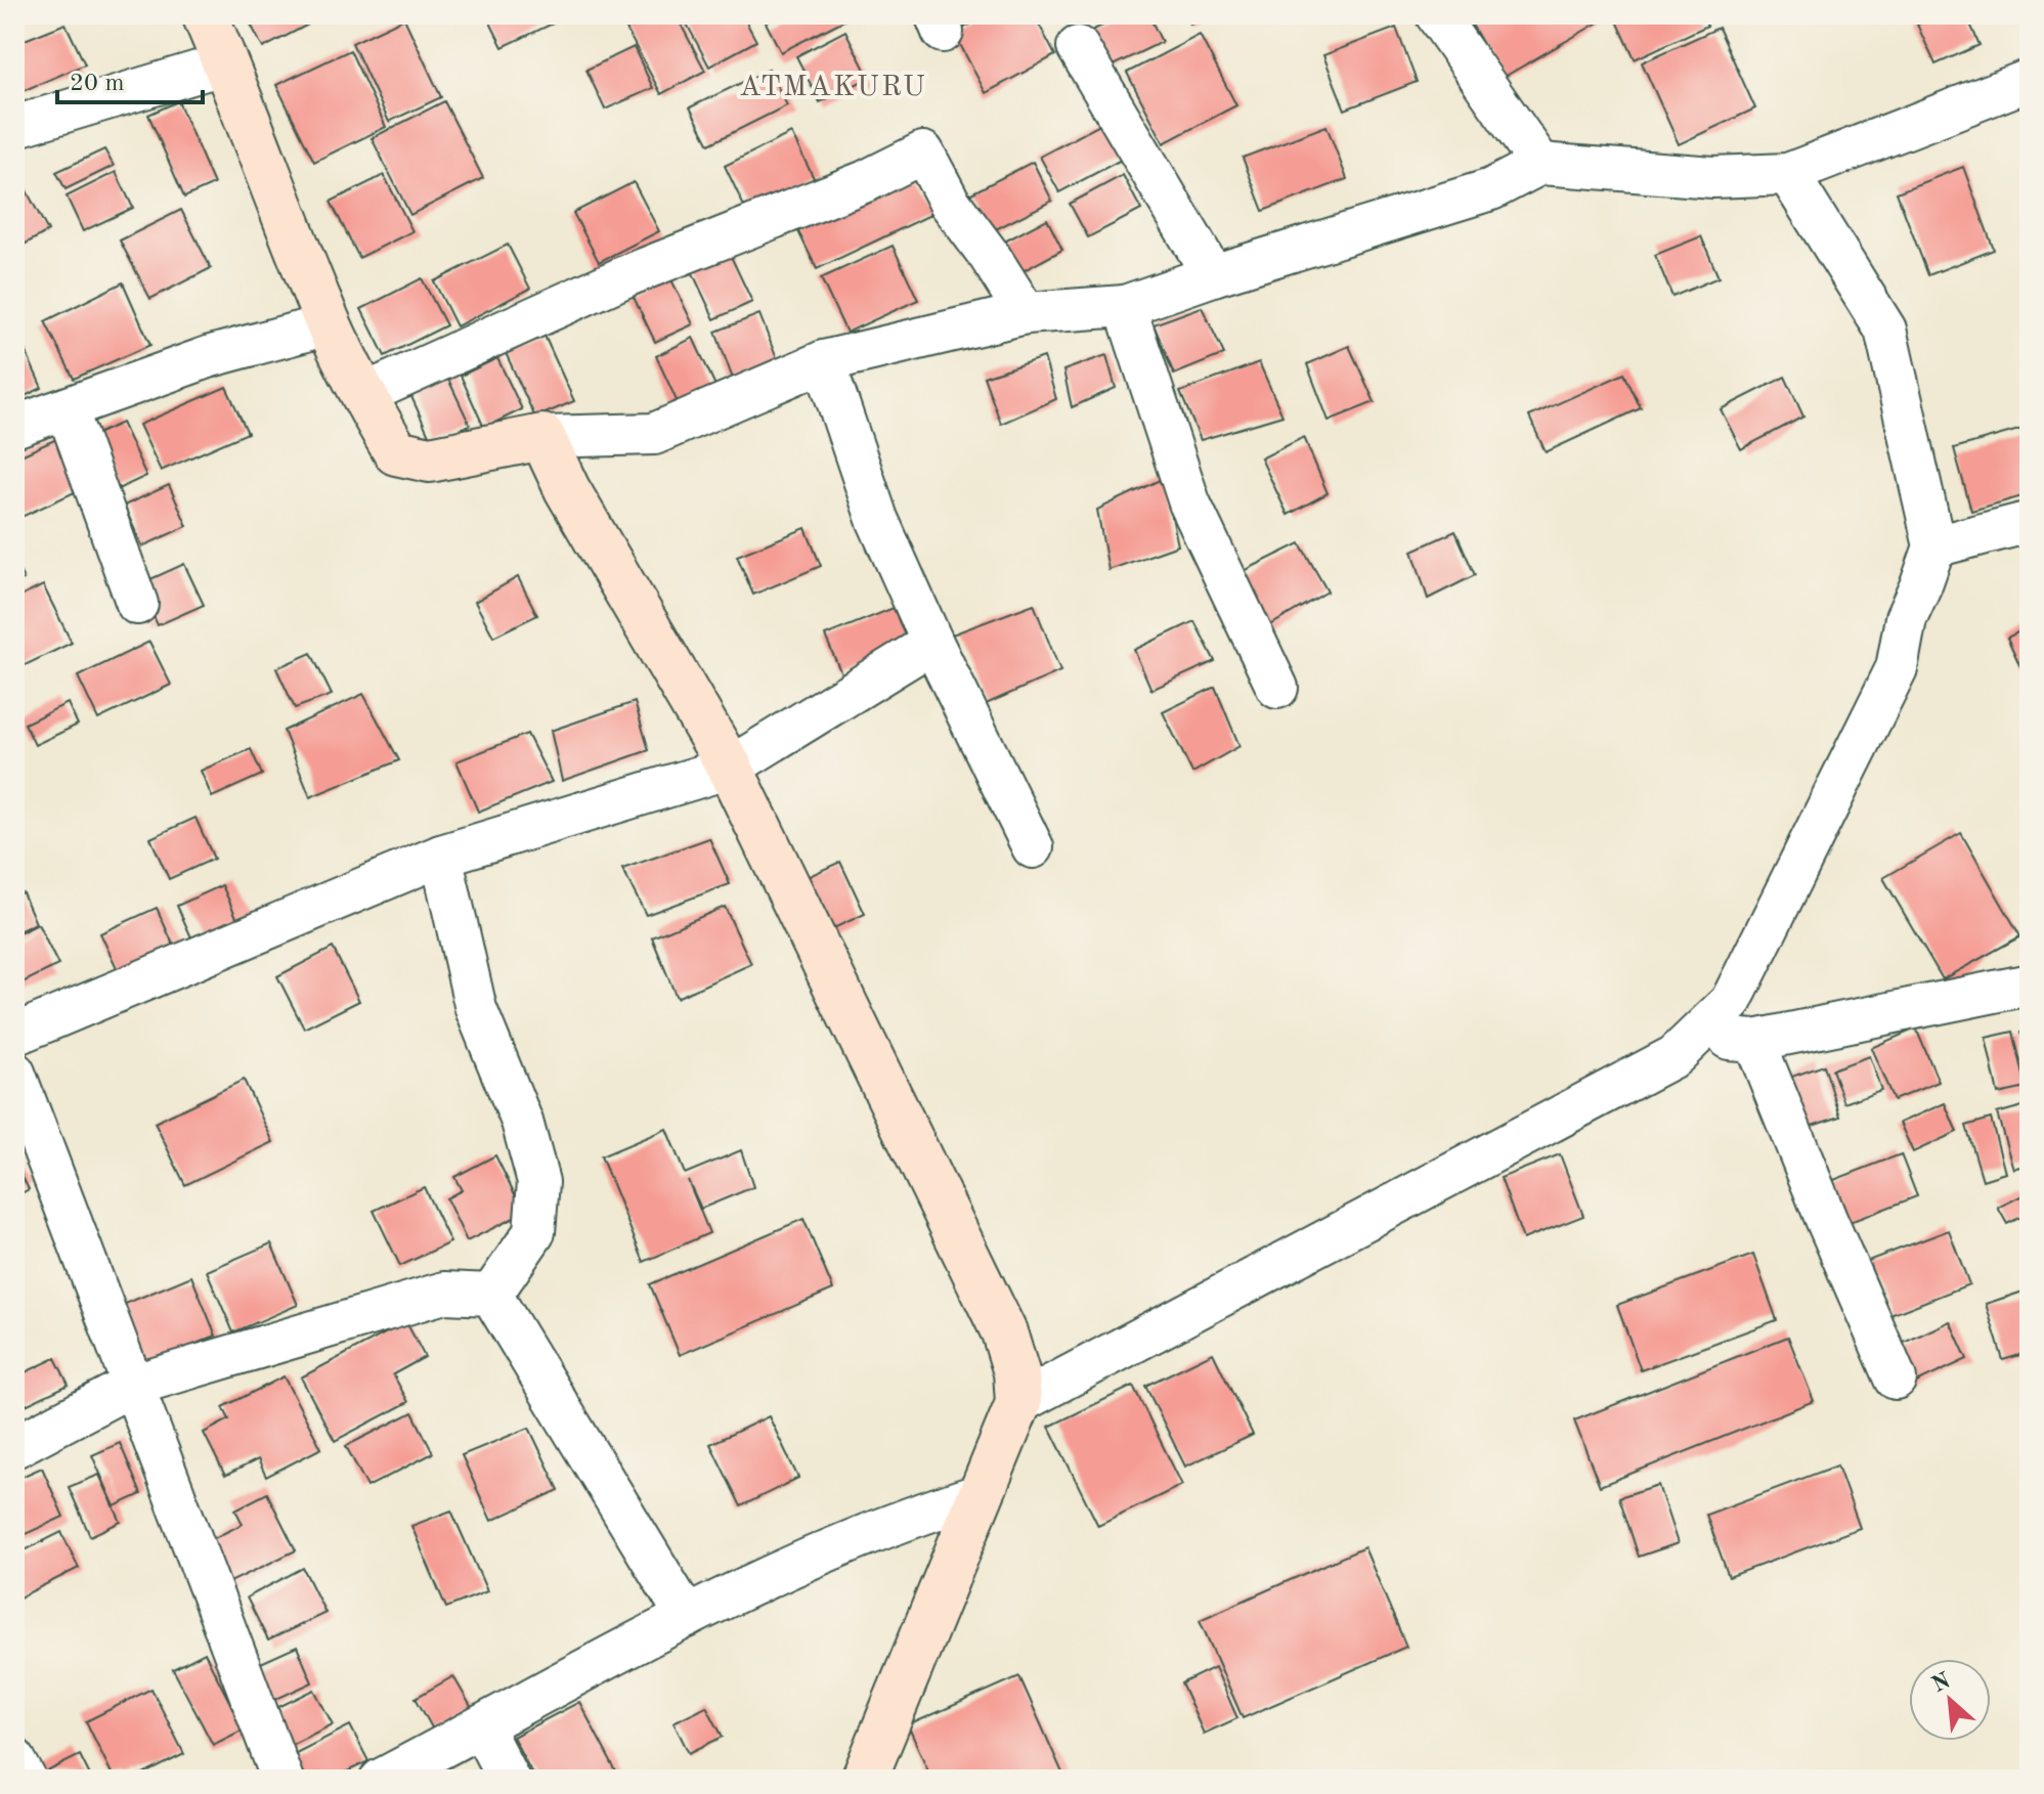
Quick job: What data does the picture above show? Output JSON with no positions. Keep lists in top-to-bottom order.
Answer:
{
  "districts": ["ATMAKURU"],
  "scale_bar": "20 m",
  "north": "top left"
}
